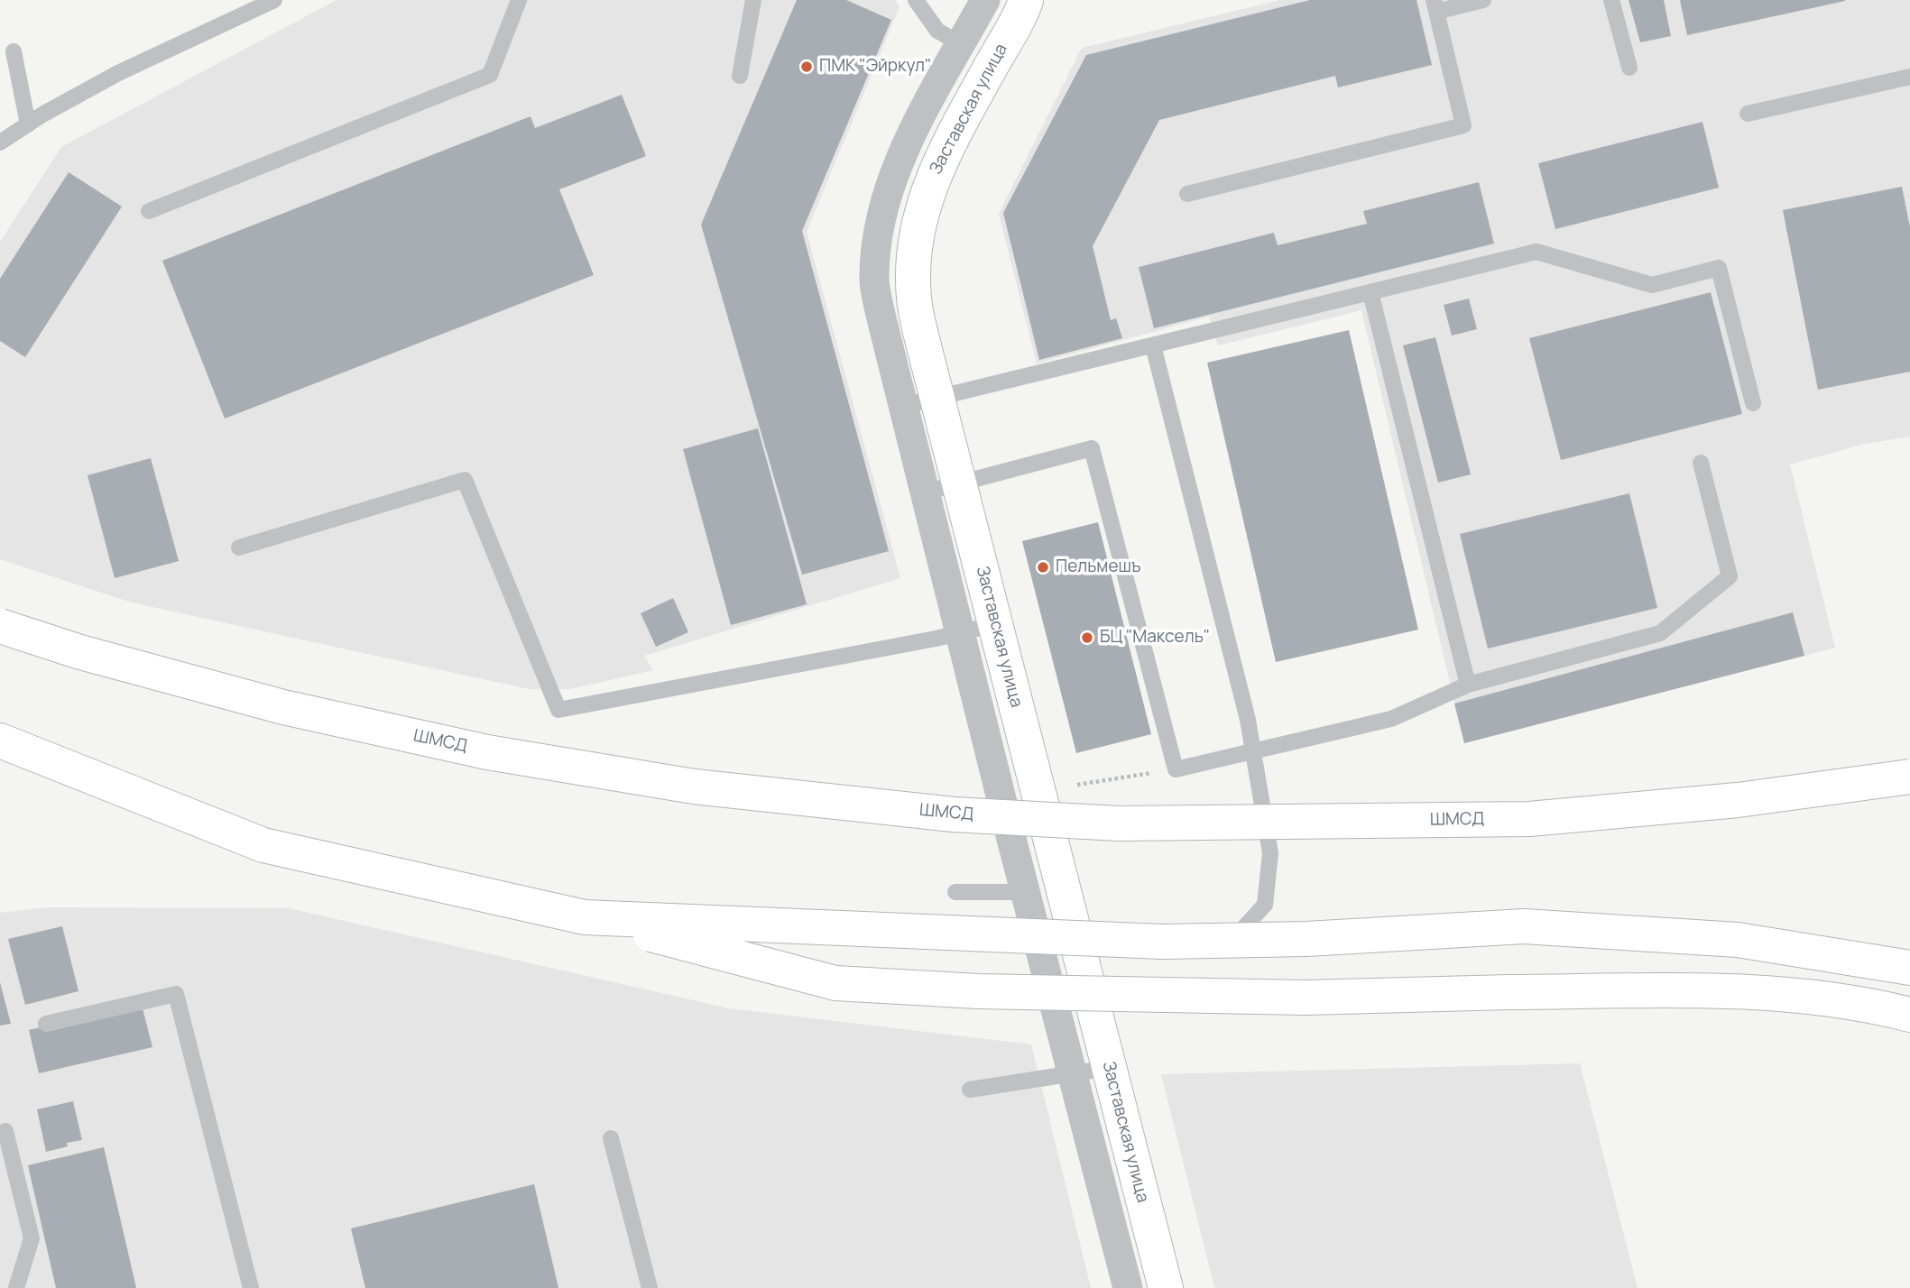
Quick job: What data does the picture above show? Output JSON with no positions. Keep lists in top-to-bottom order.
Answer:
{
  "streets": {
    "main road": ["Заставская улица", "ШМСД"]
  },
  "places": ["ПМК \"Эйркул\"", "Пельмешъ", "БЦ \"Максель\""]
}
